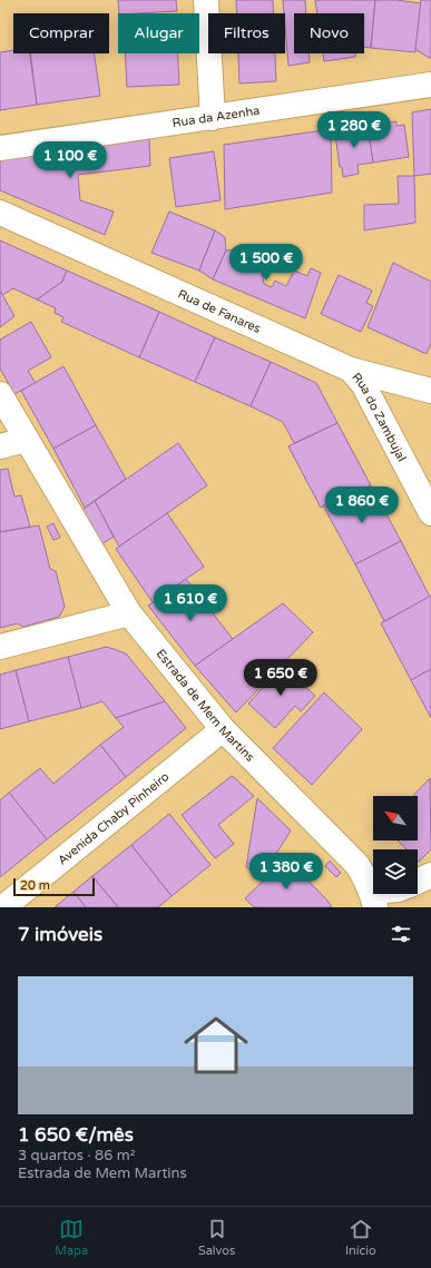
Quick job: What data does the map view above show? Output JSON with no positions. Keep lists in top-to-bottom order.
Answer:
{
  "streets": {
    "street": [
      "Rua da Azenha",
      "Rua de Fanares",
      "Rua do Zambujal",
      "Estrada de Mem Martins",
      "Avenida Chaby Pinheiro"
    ]
  },
  "crossings": [
    ["Rua de Fanares", "Rua do Zambujal"],
    ["Estrada de Mem Martins", "Avenida Chaby Pinheiro"]
  ],
  "scale_bar": "20 m",
  "north": "top left",
  "page": {
    "chip": [
      "Comprar",
      "Alugar",
      "Filtros",
      "Novo"
    ],
    "price": [
      "1 280 €",
      "1 100 €",
      "1 500 €",
      "1 860 €",
      "1 610 €",
      "1 650 €",
      "1 380 €"
    ],
    "scale": "20 m",
    "heading": "7 imóveis",
    "list": [
      {
        "name": "1 650 €/mês",
        "note": "3 quartos · 86 m² · Estrada de Mem Martins"
      }
    ],
    "tabs": ["Mapa", "Salvos", "Início"]
  }
}
